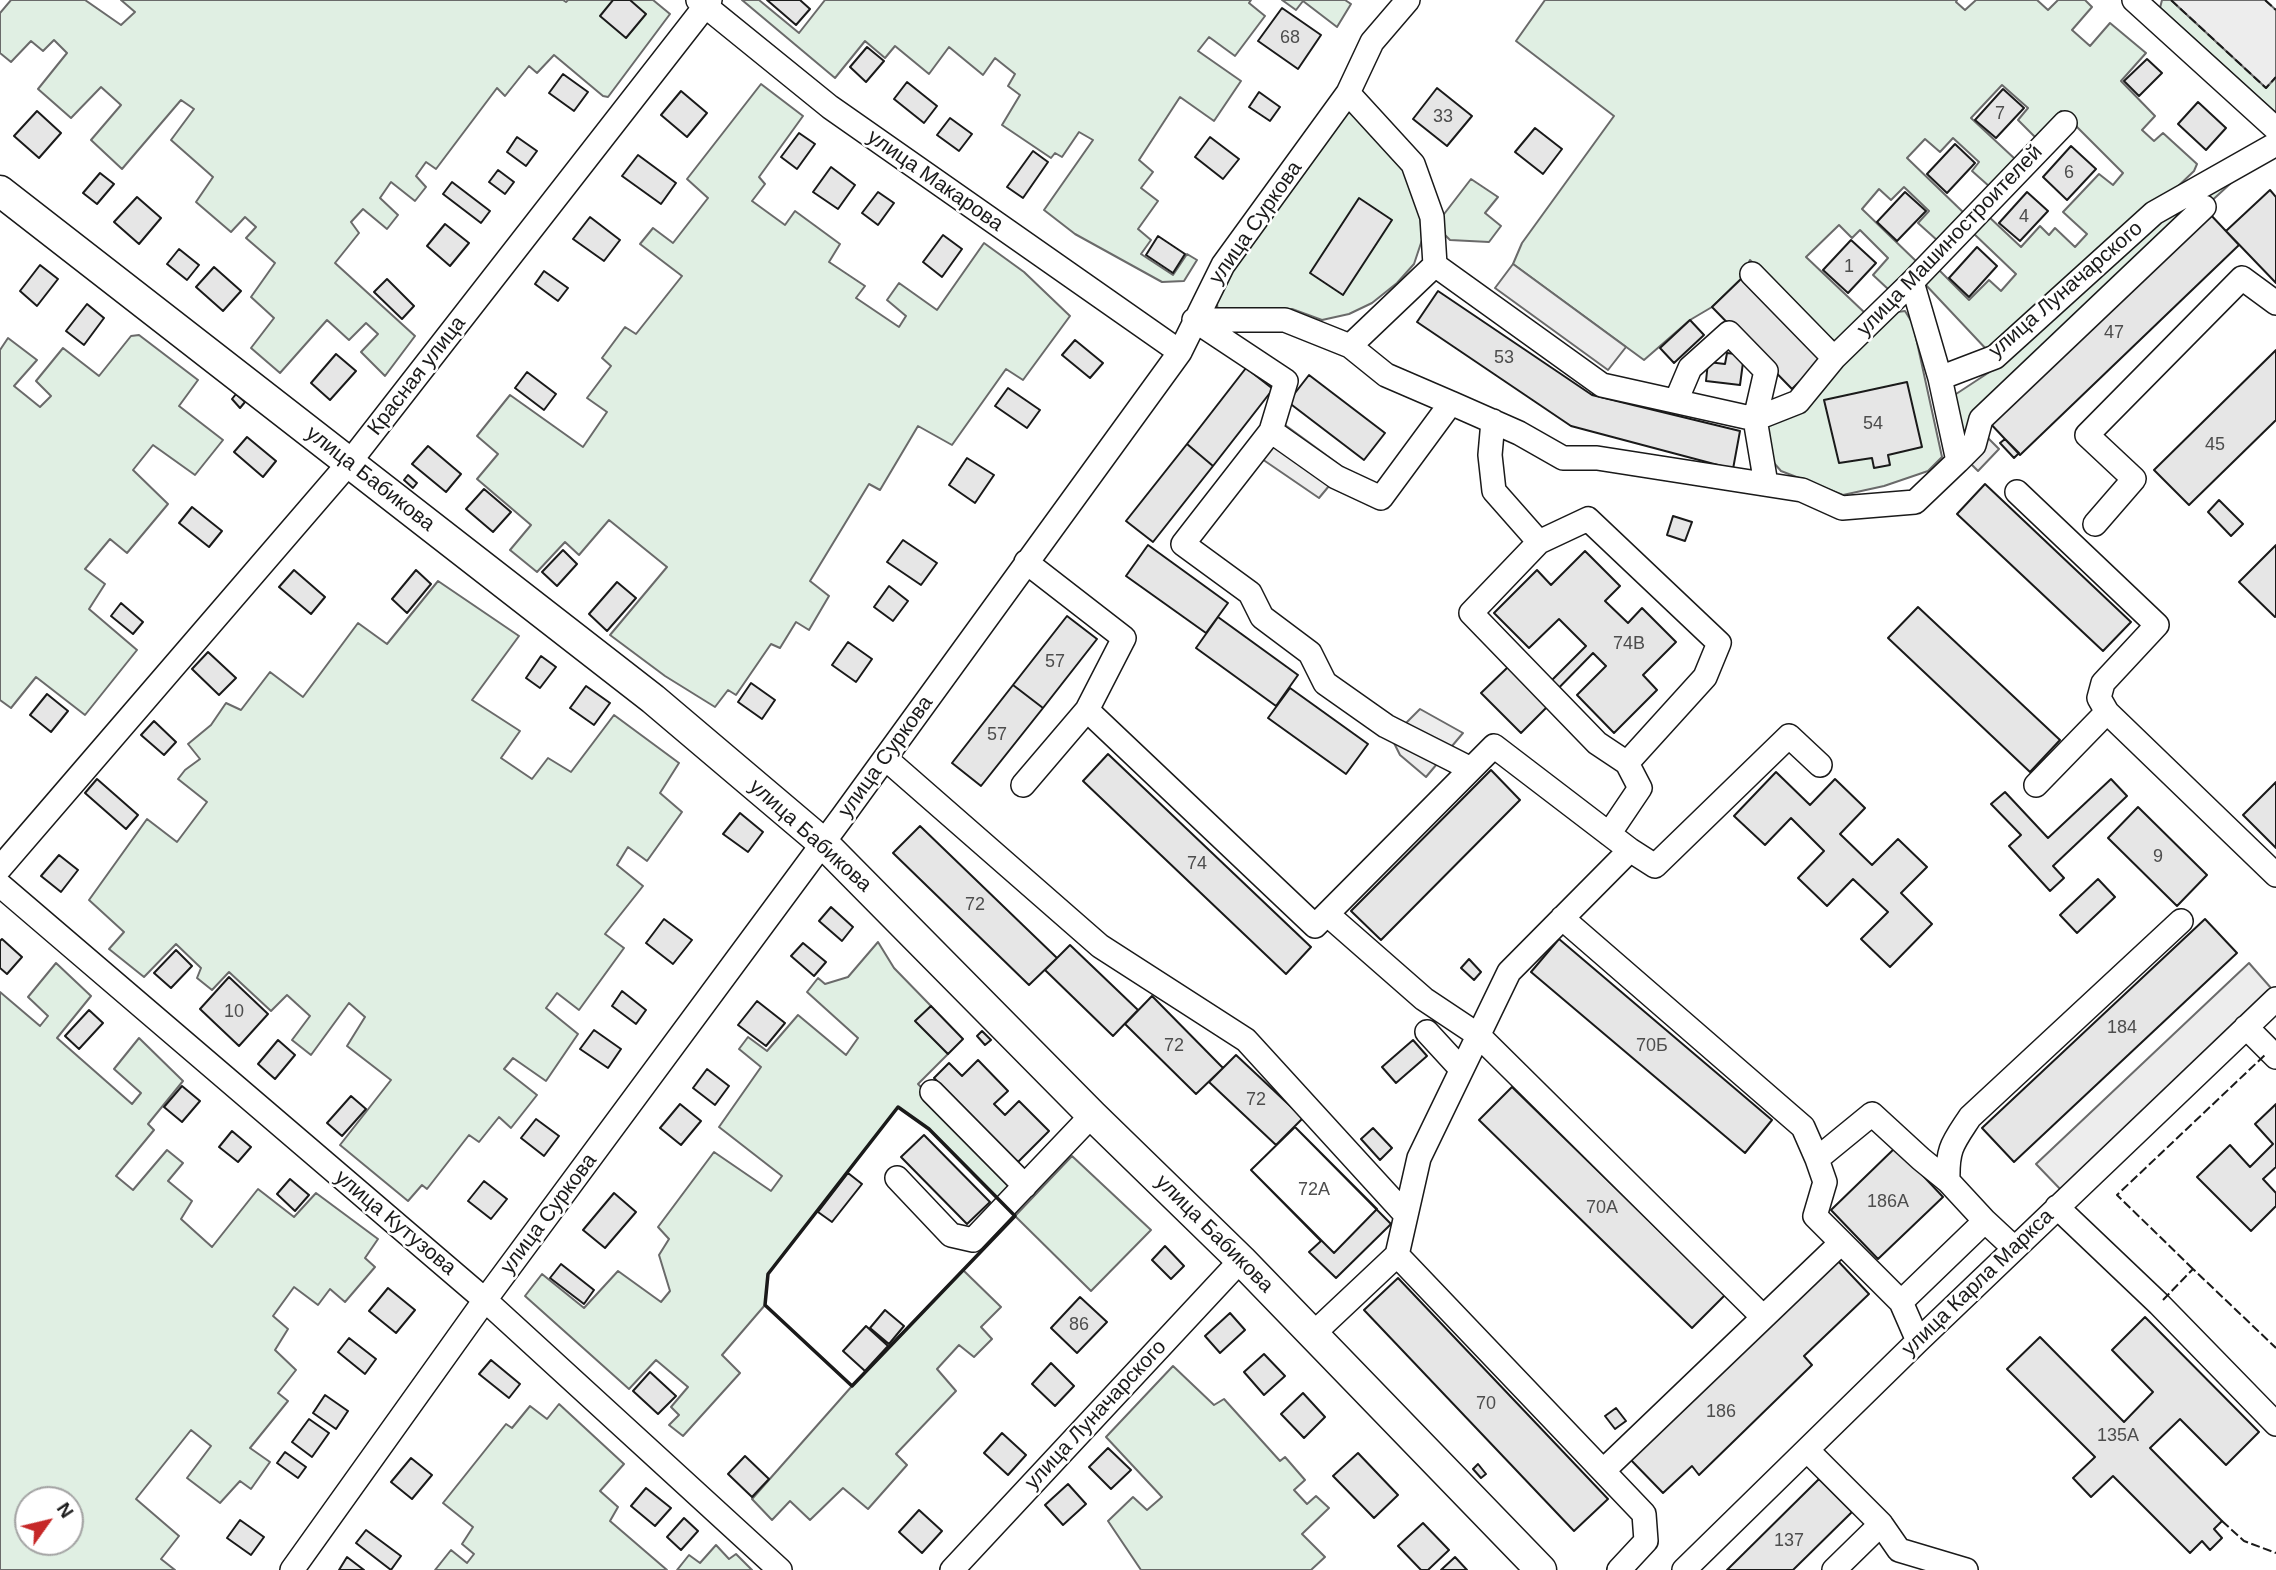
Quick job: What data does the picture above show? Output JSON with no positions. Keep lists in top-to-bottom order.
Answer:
{
  "streets": {
    "main road": ["улица Бабикова"],
    "street": [
      "улица Макарова",
      "улица Суркова",
      "улица Машиностроителей",
      "улица Луначарского",
      "Красная улица",
      "улица Кутузова",
      "улица Карла Маркса"
    ]
  },
  "crossings": [
    ["улица Макарова", "улица Суркова"],
    ["улица Макарова", "Красная улица"],
    ["улица Суркова", "улица Бабикова"],
    ["улица Суркова", "улица Кутузова"],
    ["улица Луначарского", "улица Бабикова"],
    ["Красная улица", "улица Бабикова"]
  ],
  "house_numbers": [
    "68",
    "7",
    "33",
    "6",
    "4",
    "1",
    "47",
    "53",
    "54",
    "45",
    "74В",
    "57",
    "57",
    "9",
    "74",
    "72",
    "10",
    "184",
    "72",
    "70Б",
    "72",
    "72А",
    "186А",
    "70А",
    "86",
    "70",
    "186",
    "135А",
    "137"
  ],
  "north": "top right"
}
